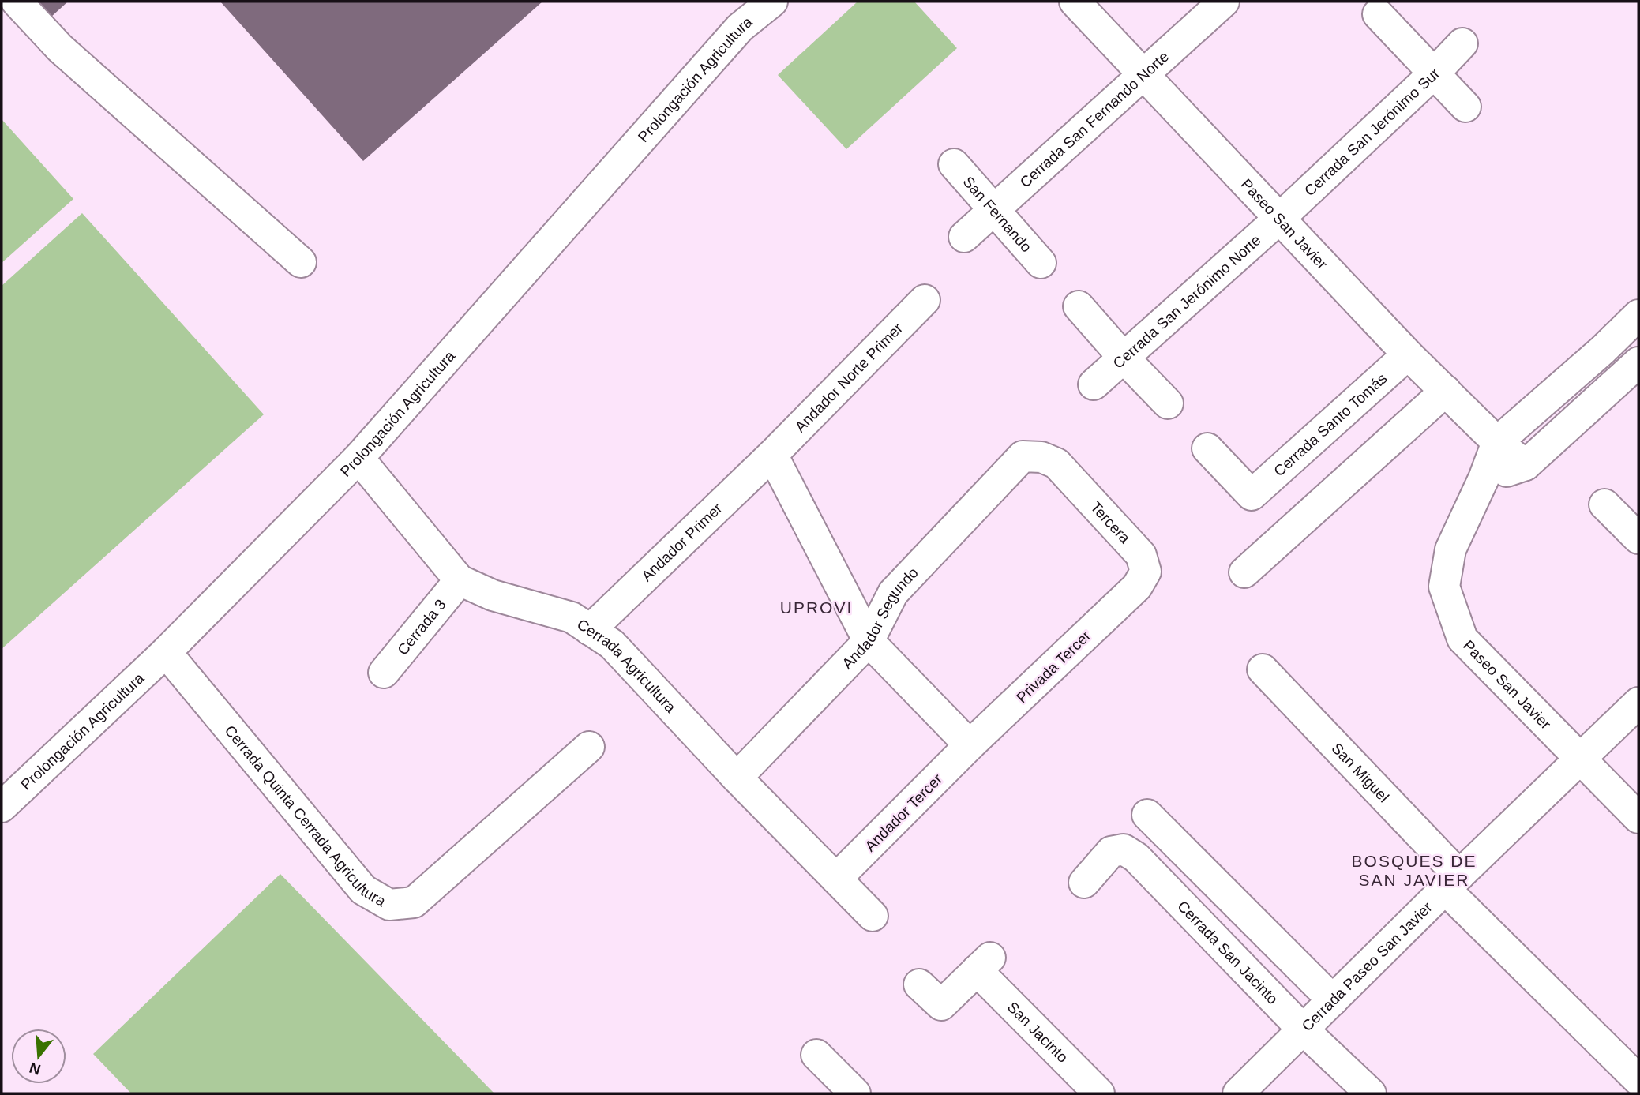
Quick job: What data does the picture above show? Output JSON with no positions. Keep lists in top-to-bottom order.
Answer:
{
  "streets": {
    "street": [
      "Prolongación Agricultura",
      "Cerrada San Fernando Norte",
      "Cerrada San Jerónimo Sur",
      "San Fernando",
      "Paseo San Javier",
      "Cerrada San Jerónimo Norte",
      "Andador Norte Primer",
      "Cerrada Santo Tomás",
      "Tercera",
      "Andador Primer",
      "Andador Segundo",
      "Cerrada 3",
      "Privada Tercer",
      "Cerrada Agricultura",
      "San Miguel",
      "Andador Tercer",
      "Cerrada Quinta Cerrada Agricultura",
      "Cerrada San Jacinto",
      "Cerrada Paseo San Javier",
      "San Jacinto"
    ]
  },
  "crossings": [
    ["Prolongación Agricultura", "Cerrada Agricultura"],
    ["Prolongación Agricultura", "Cerrada Quinta Cerrada Agricultura"],
    ["Cerrada San Fernando Norte", "San Fernando"],
    ["Cerrada San Fernando Norte", "Paseo San Javier"],
    ["Cerrada San Jerónimo Sur", "Paseo San Javier"],
    ["Cerrada San Jerónimo Sur", "Cerrada San Jerónimo Norte"],
    ["Paseo San Javier", "Cerrada San Jerónimo Norte"],
    ["Paseo San Javier", "Cerrada Santo Tomás"],
    ["Paseo San Javier", "Cerrada Paseo San Javier"],
    ["Andador Norte Primer", "Andador Primer"],
    ["Tercera", "Andador Segundo"],
    ["Tercera", "Privada Tercer"],
    ["Andador Primer", "Cerrada Agricultura"],
    ["Andador Segundo", "Cerrada Agricultura"],
    ["Cerrada 3", "Cerrada Agricultura"],
    ["Privada Tercer", "Andador Tercer"],
    ["Cerrada Agricultura", "Andador Tercer"],
    ["San Miguel", "Cerrada Paseo San Javier"],
    ["Cerrada San Jacinto", "Cerrada Paseo San Javier"]
  ],
  "districts": ["UPROVI", "BOSQUES DE SAN JAVIER"],
  "north": "bottom"
}
